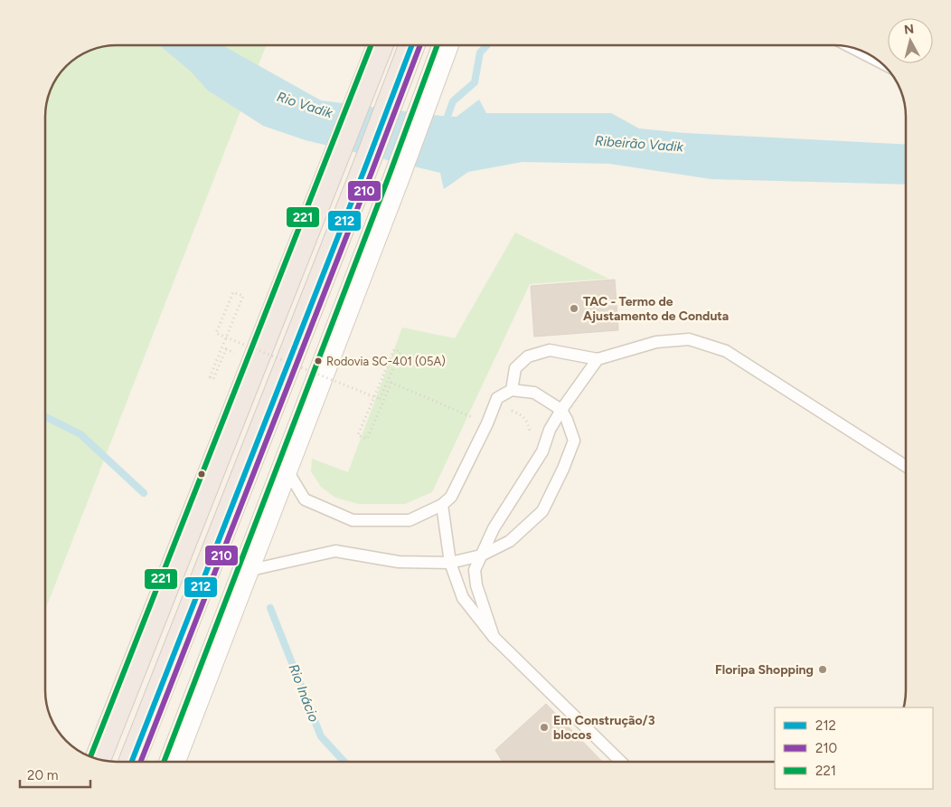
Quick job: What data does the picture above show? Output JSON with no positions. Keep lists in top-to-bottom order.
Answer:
{
  "water": ["Rio Vadik", "Ribeirão Vadik", "Rio Inácio"],
  "places": [
    "TAC - Termo de Ajustamento de Conduta",
    "Rodovia SC-401 (05A)",
    "Floripa Shopping",
    "Em Construção/3 blocos"
  ],
  "lines": ["transit line 212", "transit line 210", "transit line 221"],
  "legend": ["212", "210", "221"],
  "scale_bar": "20 m",
  "north": "top"
}
